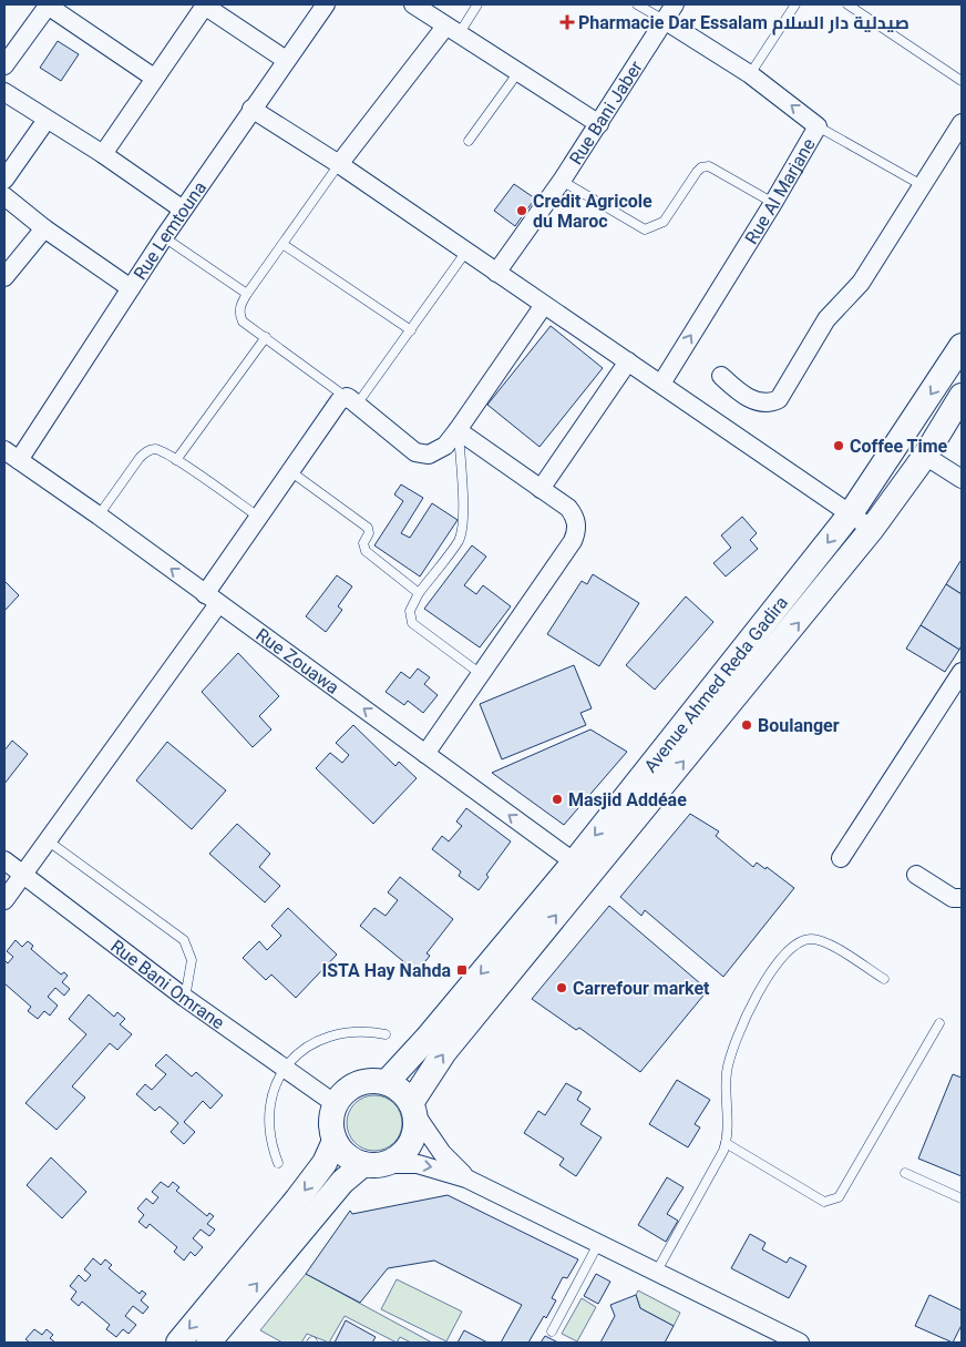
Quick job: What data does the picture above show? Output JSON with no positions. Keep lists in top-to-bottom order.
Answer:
{
  "streets": {
    "main road": ["Avenue Ahmed Reda Gadira"],
    "street": [
      "Rue Bani Jaber",
      "Rue Al Marjane",
      "Rue Lemtouna",
      "Rue Zouawa",
      "Rue Bani Omrane"
    ]
  },
  "crossings": [
    ["Rue Bani Jaber", "Rue Al Marjane"],
    ["Rue Lemtouna", "Rue Zouawa"],
    ["Rue Zouawa", "Avenue Ahmed Reda Gadira"],
    ["Avenue Ahmed Reda Gadira", "Rue Bani Omrane"]
  ],
  "one_way": ["Rue Zouawa"],
  "places": {
    "health": ["Pharmacie Dar Essalam صيدلية دار السلام"],
    "other": [
      "Credit Agricole du Maroc",
      "Coffee Time",
      "Boulanger",
      "Masjid Addéae",
      "Carrefour market"
    ],
    "transit": ["ISTA Hay Nahda"]
  }
}
